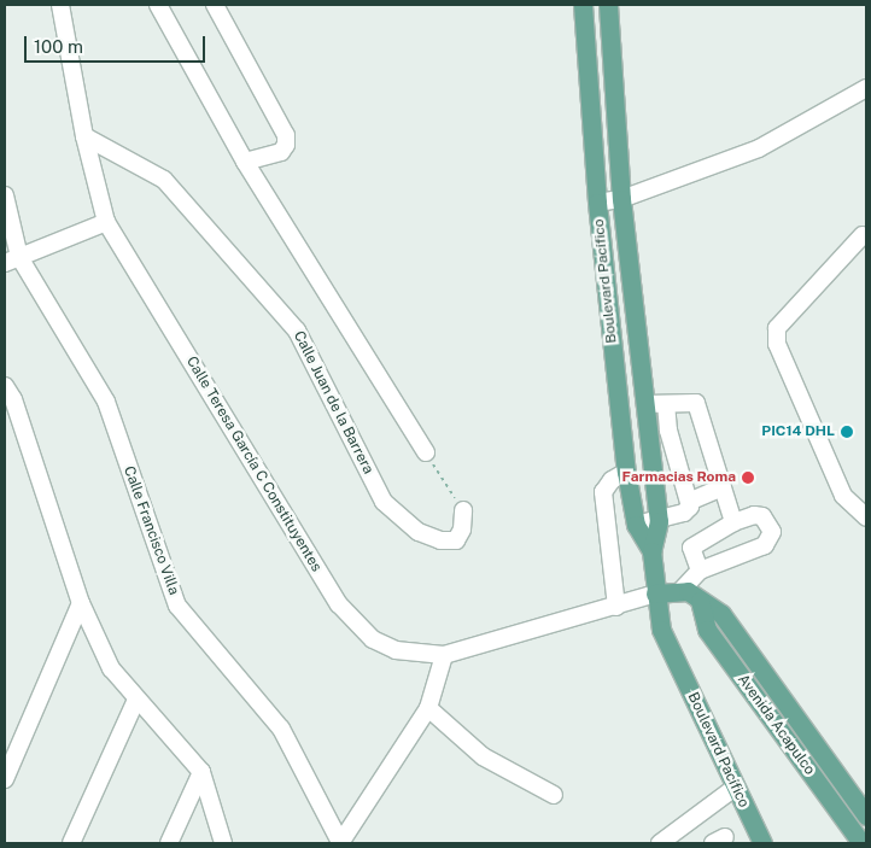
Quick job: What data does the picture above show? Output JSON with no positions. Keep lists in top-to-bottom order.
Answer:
{
  "streets": {
    "main road": ["Boulevard Pacífico", "Avenida Acapulco"],
    "street": ["Calle Juan de la Barrera", "Calle Teresa García C Constituyentes", "Calle Francisco Villa"]
  },
  "crossings": [
    ["Boulevard Pacífico", "Calle Teresa García C Constituyentes"],
    ["Calle Juan de la Barrera", "Calle Teresa García C Constituyentes"]
  ],
  "places": ["PIC14 DHL", "Farmacias Roma"],
  "scale_bar": "100 m"
}
